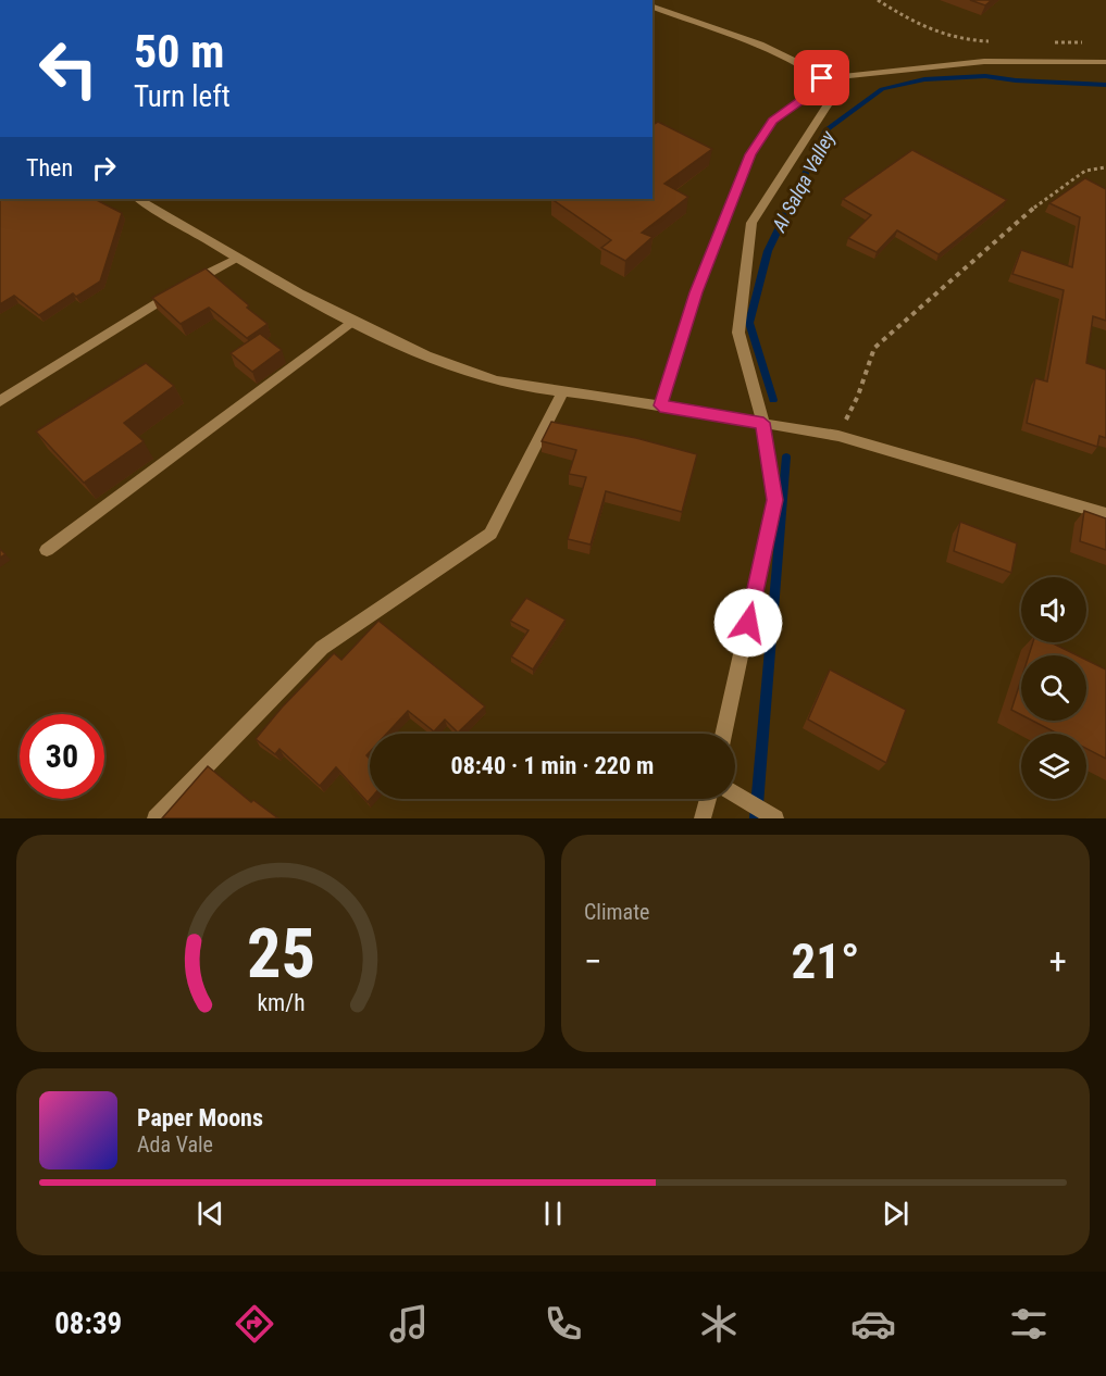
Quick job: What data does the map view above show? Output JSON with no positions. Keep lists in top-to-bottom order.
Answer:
{
  "water": ["Al Salqa Valley"],
  "page": {
    "turn": ["50 m", "Turn left"],
    "then": "Then",
    "limit": "30",
    "trip": "08:40 · 1 min · 220 m",
    "tile": "Climate",
    "heat": ["−", "21°", "+"],
    "song": ["Paper Moons", "Ada Vale"],
    "tabs": "08:39",
    "gauge": ["25", "km/h"]
  }
}
